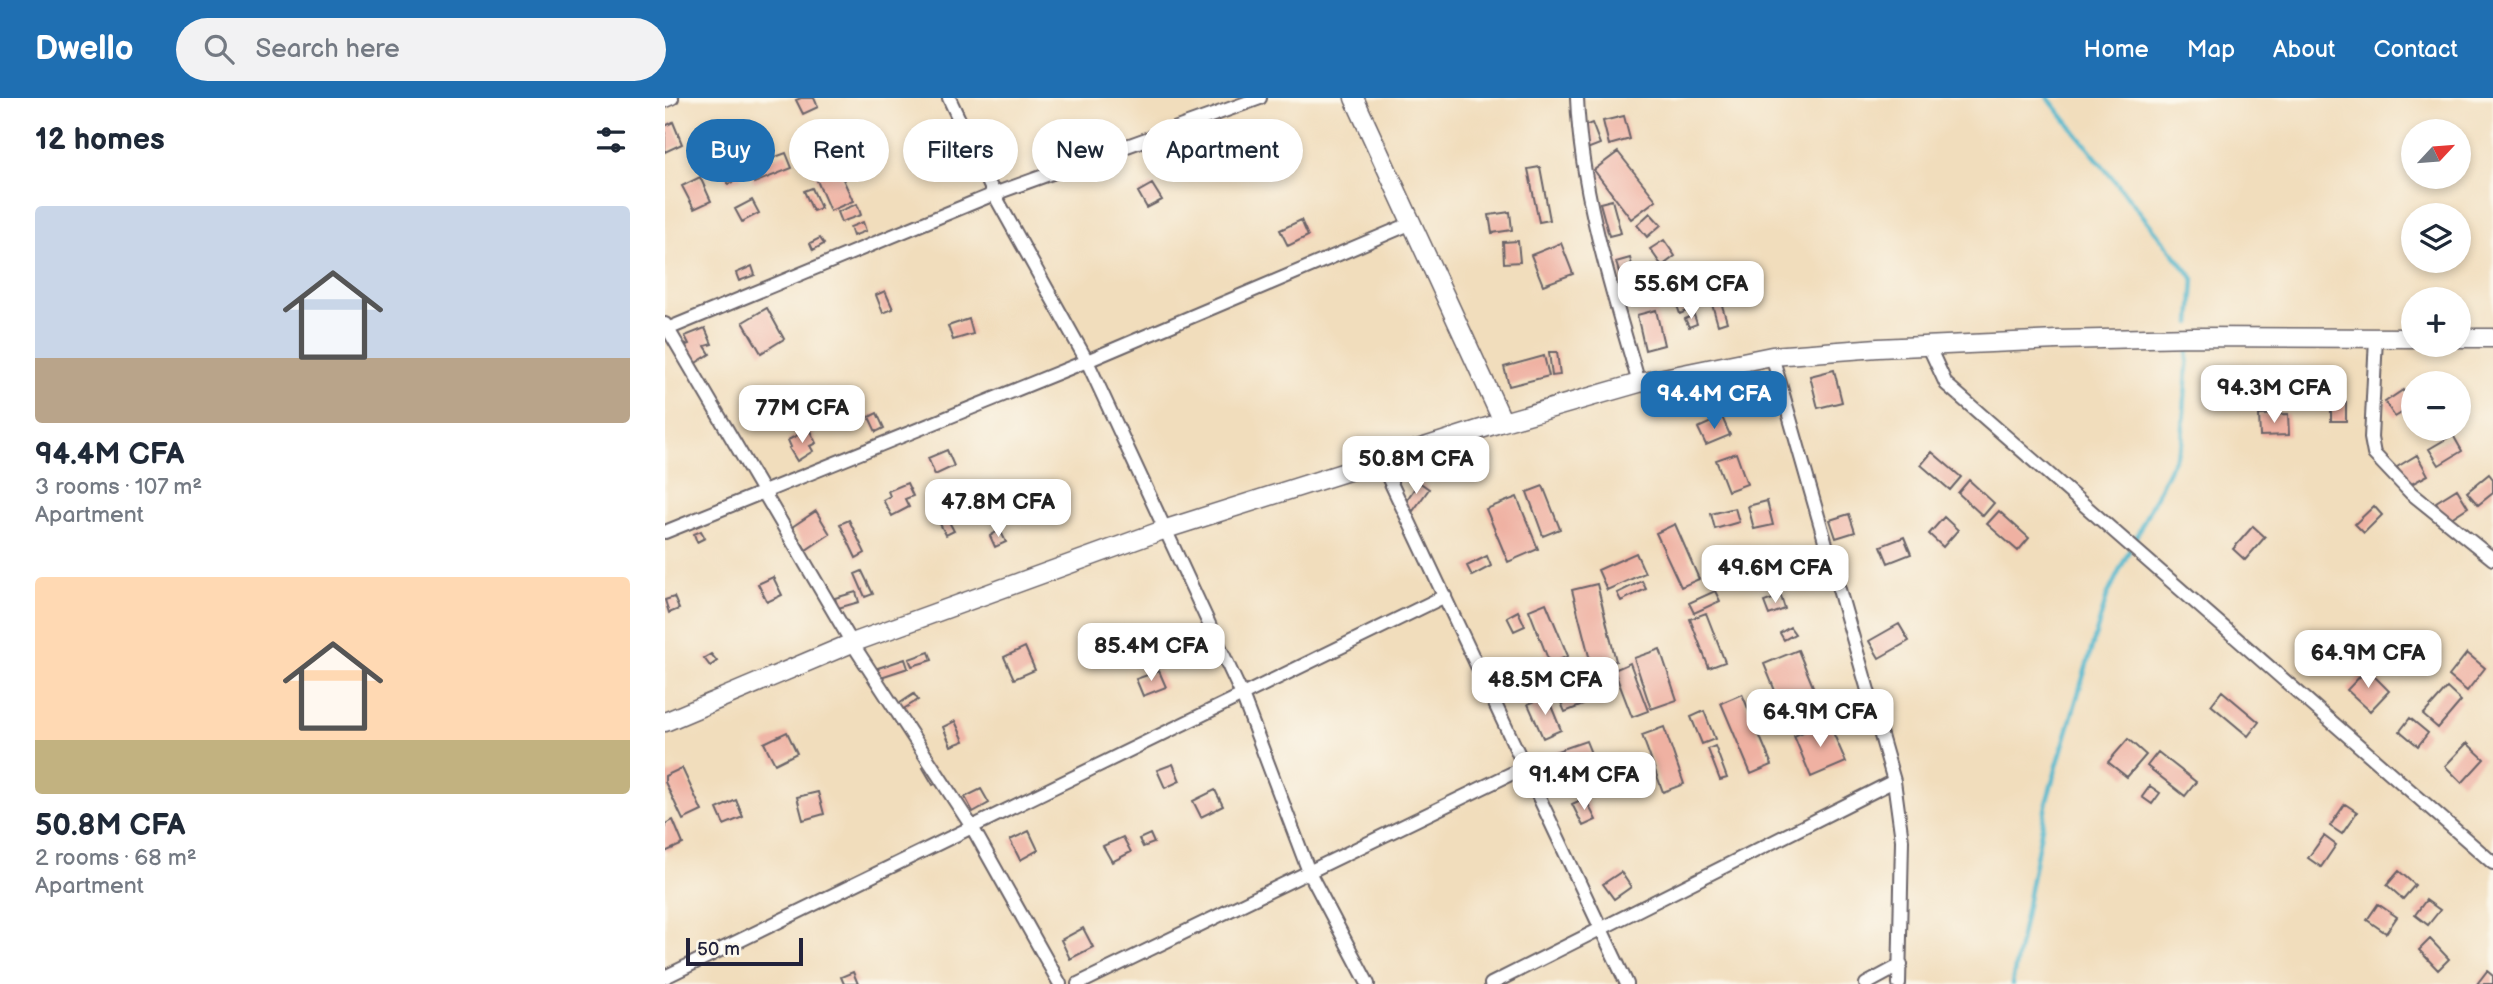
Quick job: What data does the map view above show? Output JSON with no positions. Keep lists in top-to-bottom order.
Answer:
{
  "scale_bar": "50 m",
  "north": "top right",
  "page": {
    "header": "Dwello",
    "search": "Search here",
    "nav": [
      "Home",
      "Map",
      "About",
      "Contact"
    ],
    "heading": "12 homes",
    "map_buttons": ["+", "−"],
    "chip": [
      "Buy",
      "Rent",
      "Filters",
      "New",
      "Apartment"
    ],
    "list": [
      {
        "name": "94.4M CFA",
        "note": "3 rooms · 107 m² · Apartment"
      },
      {
        "name": "50.8M CFA",
        "note": "2 rooms · 68 m² · Apartment"
      }
    ],
    "price": [
      "55.6M CFA",
      "94.3M CFA",
      "94.4M CFA",
      "77M CFA",
      "50.8M CFA",
      "47.8M CFA",
      "49.6M CFA",
      "85.4M CFA",
      "64.9M CFA",
      "48.5M CFA",
      "64.9M CFA",
      "91.4M CFA"
    ],
    "scale": "50 m"
  }
}
